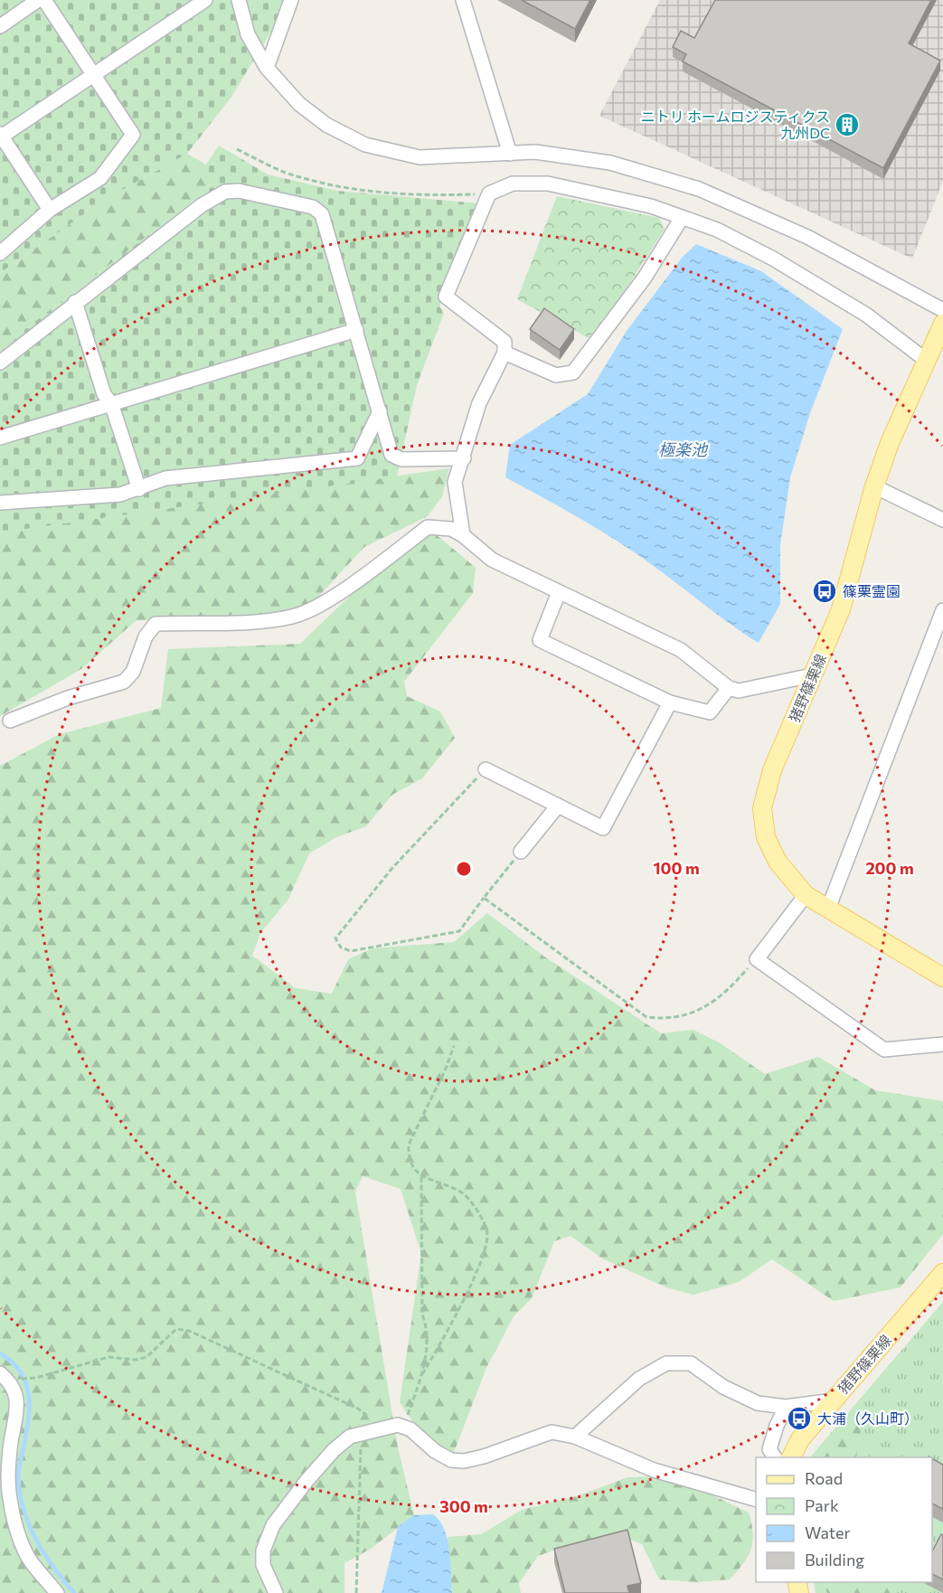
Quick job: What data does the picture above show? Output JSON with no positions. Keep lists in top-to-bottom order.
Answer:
{
  "streets": {
    "main road": ["猪野篠栗線"]
  },
  "water": ["極楽池"],
  "places": {
    "building": ["ニトリ ホームロジスティクス 九州DC"],
    "bus stop": ["篠栗霊園", "大浦（久山町）"]
  },
  "legend": [
    "Road",
    "Park",
    "Water",
    "Building"
  ],
  "rings": ["100 m", "200 m", "300 m"]
}
